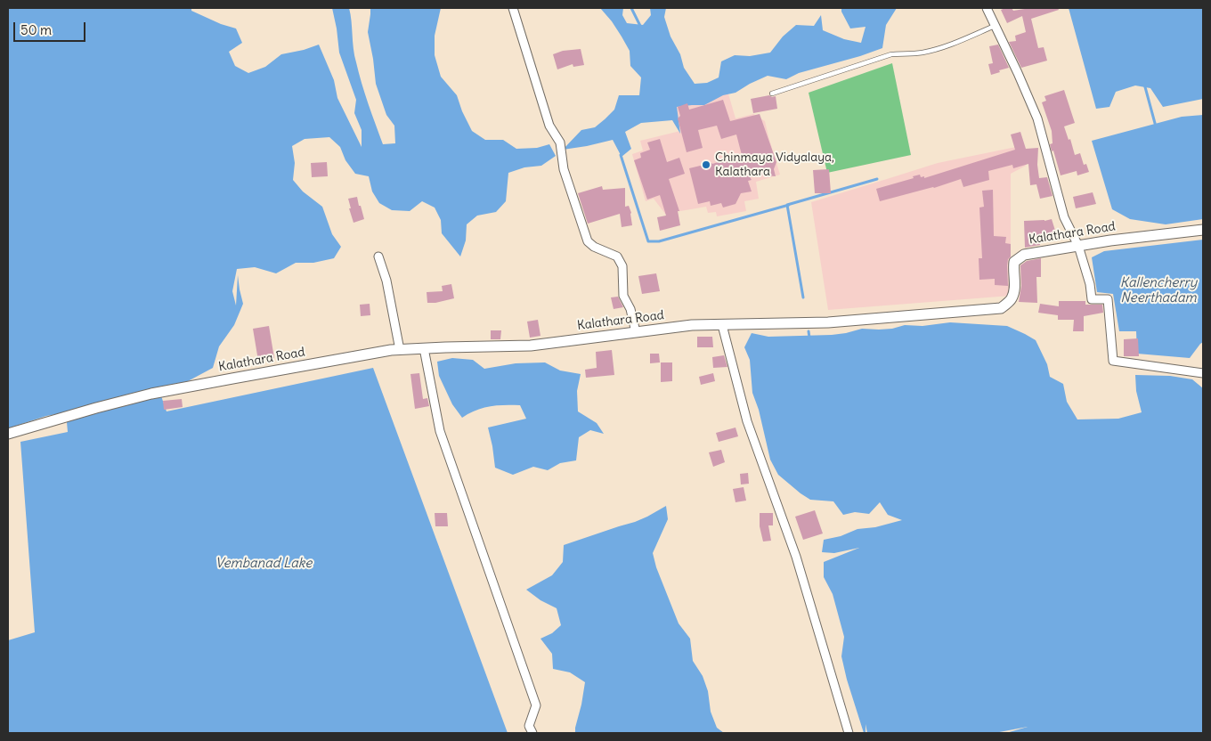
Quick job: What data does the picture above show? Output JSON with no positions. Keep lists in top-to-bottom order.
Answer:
{
  "streets": {
    "street": ["Kalathara Road"]
  },
  "water": ["Kallencherry Neerthadam", "Vembanad Lake"],
  "places": ["Chinmaya Vidyalaya, Kalathara"],
  "scale_bar": "50 m"
}
